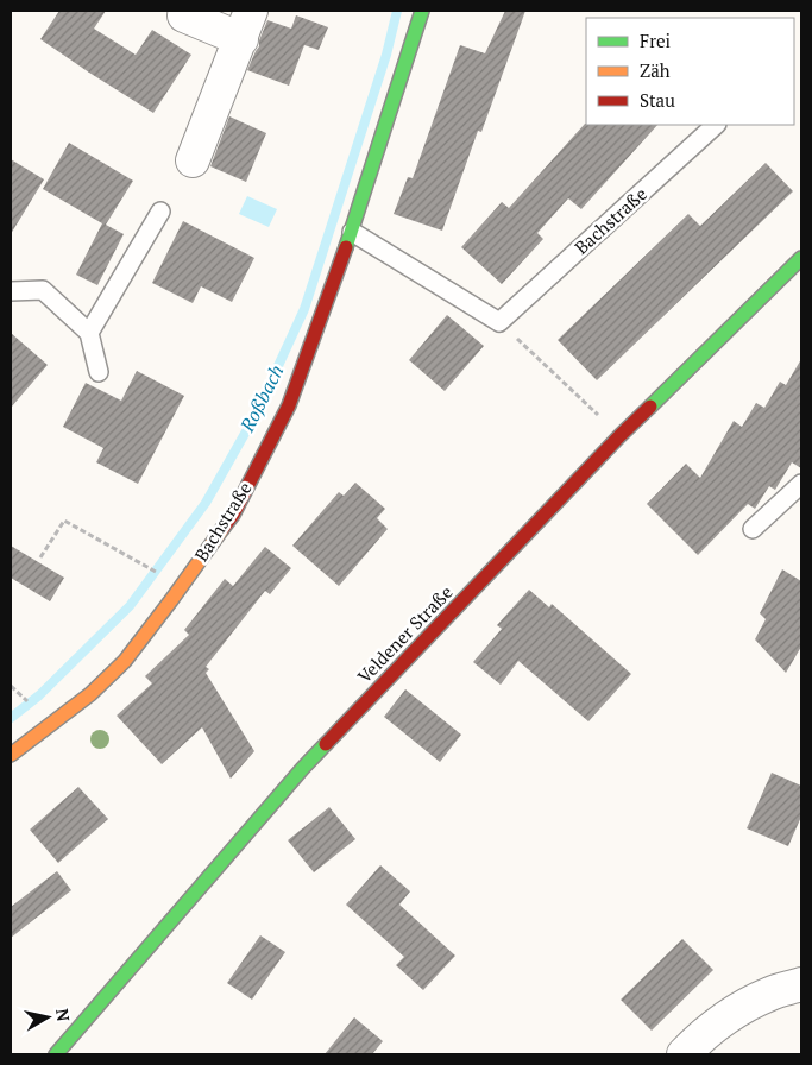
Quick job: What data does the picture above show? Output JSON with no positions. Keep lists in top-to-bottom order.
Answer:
{
  "streets": {
    "main road": ["Bachstraße", "Veldener Straße"]
  },
  "water": ["Roßbach"],
  "legend": ["Frei", "Zäh", "Stau"],
  "north": "right"
}
